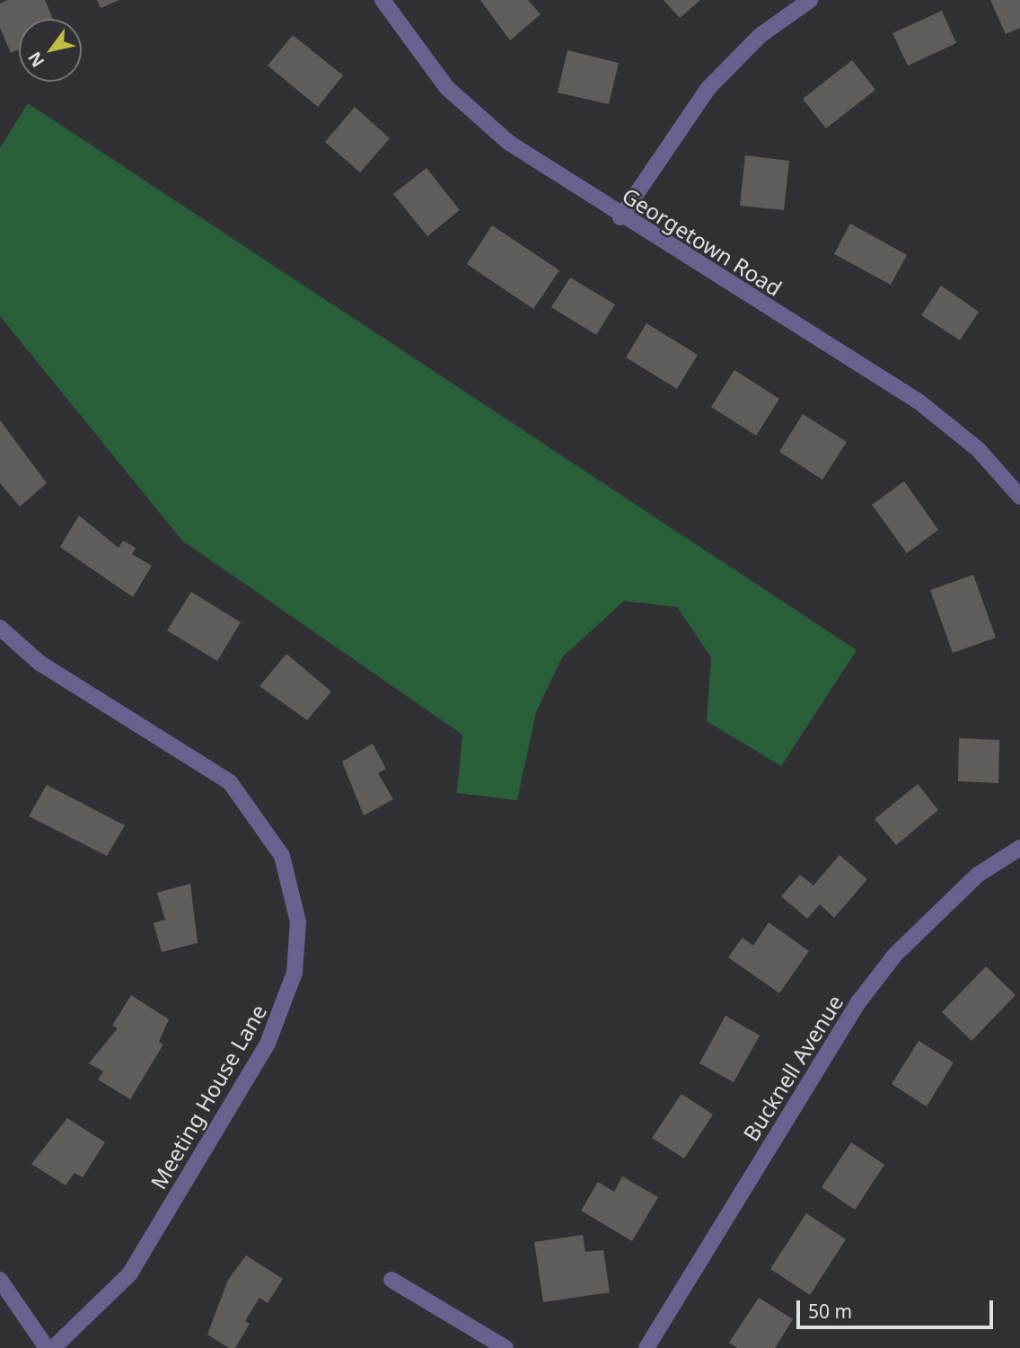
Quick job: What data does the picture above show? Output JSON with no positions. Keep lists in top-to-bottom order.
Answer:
{
  "streets": {
    "street": ["Georgetown Road", "Bucknell Avenue", "Meeting House Lane"]
  },
  "scale_bar": "50 m",
  "north": "bottom left"
}
